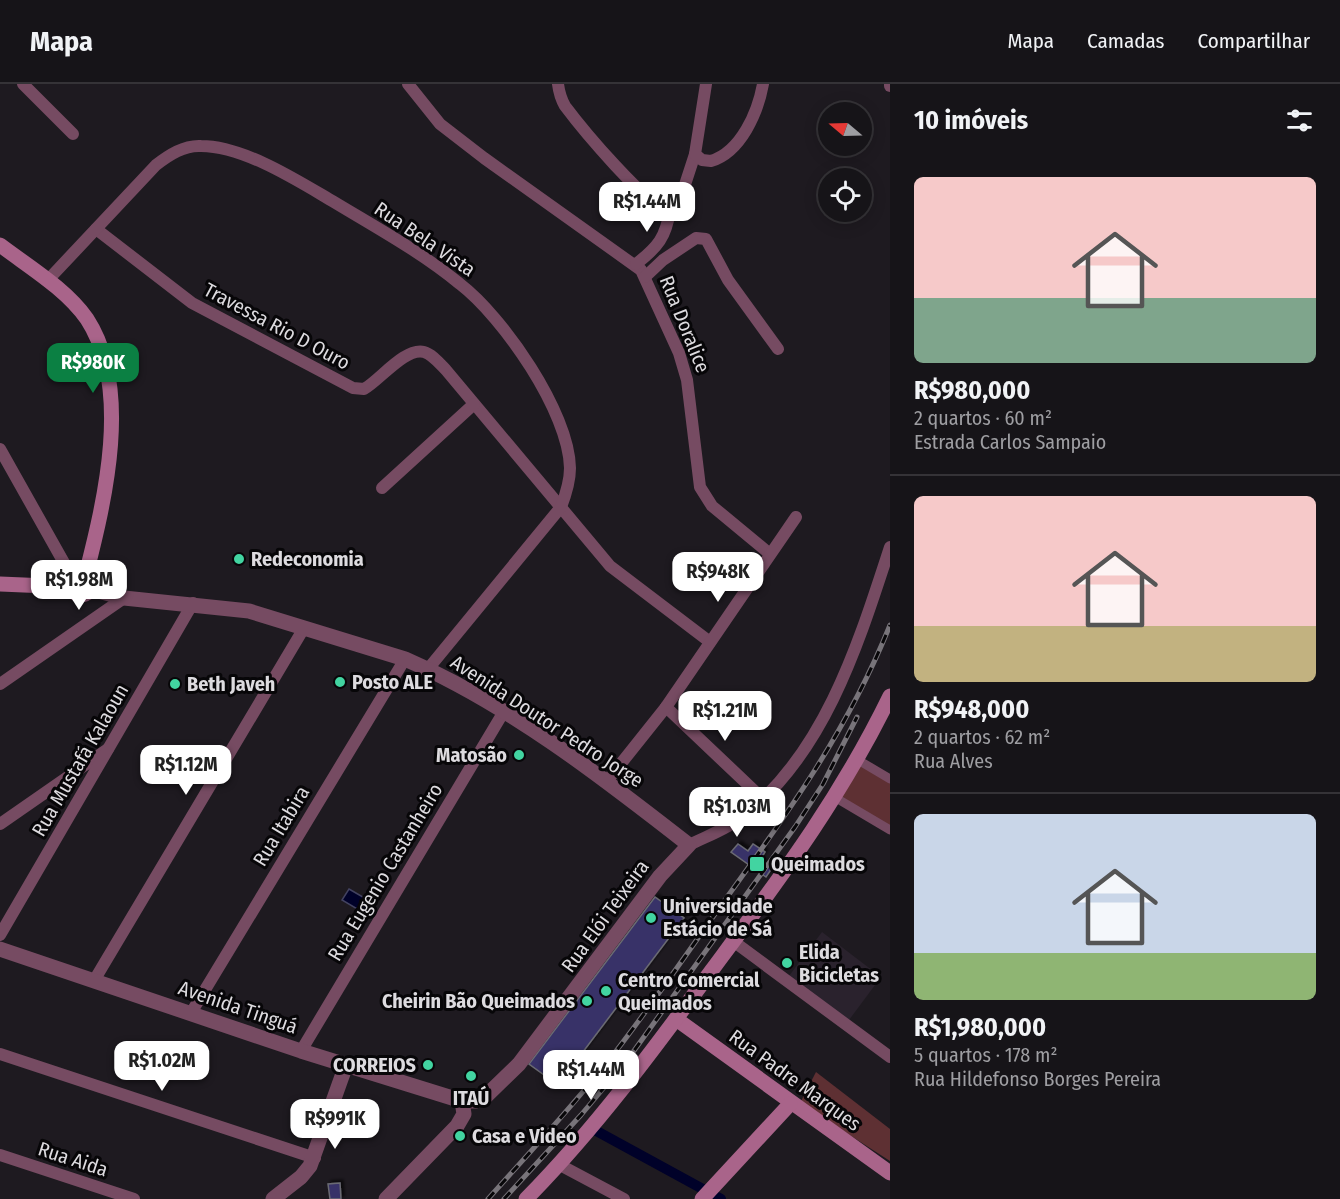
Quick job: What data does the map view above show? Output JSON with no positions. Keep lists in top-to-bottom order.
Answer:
{
  "streets": {
    "main road": ["Avenida Doutor Pedro Jorge", "Rua Padre Marques"],
    "street": [
      "Rua Bela Vista",
      "Rua Doralice",
      "Travessa Rio D Ouro",
      "Rua Mustafá Kalaoun",
      "Rua Itabira",
      "Rua Eugenio Castanheiro",
      "Rua Elói Teixeira",
      "Avenida Tinguá",
      "Rua Aida"
    ]
  },
  "crossings": [
    ["Rua Bela Vista", "Travessa Rio D Ouro"],
    ["Rua Bela Vista", "Avenida Doutor Pedro Jorge"],
    ["Avenida Doutor Pedro Jorge", "Rua Mustafá Kalaoun"],
    ["Avenida Doutor Pedro Jorge", "Rua Itabira"],
    ["Avenida Doutor Pedro Jorge", "Rua Eugenio Castanheiro"],
    ["Avenida Doutor Pedro Jorge", "Rua Elói Teixeira"],
    ["Rua Itabira", "Avenida Tinguá"],
    ["Rua Eugenio Castanheiro", "Avenida Tinguá"],
    ["Rua Elói Teixeira", "Avenida Tinguá"]
  ],
  "places": {
    "other": [
      "Redeconomia",
      "Posto ALE",
      "Beth Javeh",
      "Matosão",
      "Universidade Estácio de Sá",
      "Elida Bicicletas",
      "Centro Comercial Queimados",
      "Cheirin Bão Queimados",
      "CORREIOS",
      "ITAÚ",
      "Casa e Video"
    ],
    "transit": ["Queimados"]
  },
  "north": "left",
  "page": {
    "header": "Mapa",
    "nav": ["Mapa", "Camadas", "Compartilhar"],
    "heading": "10 imóveis",
    "list": [
      {
        "name": "R$980,000",
        "note": "2 quartos · 60 m² · Estrada Carlos Sampaio"
      },
      {
        "name": "R$948,000",
        "note": "2 quartos · 62 m² · Rua Alves"
      },
      {
        "name": "R$1,980,000",
        "note": "5 quartos · 178 m² · Rua Hildefonso Borges Pereira"
      }
    ],
    "price": [
      "R$1.44M",
      "R$980K",
      "R$948K",
      "R$1.98M",
      "R$1.21M",
      "R$1.12M",
      "R$1.03M",
      "R$1.02M",
      "R$1.44M",
      "R$991K"
    ]
  }
}
